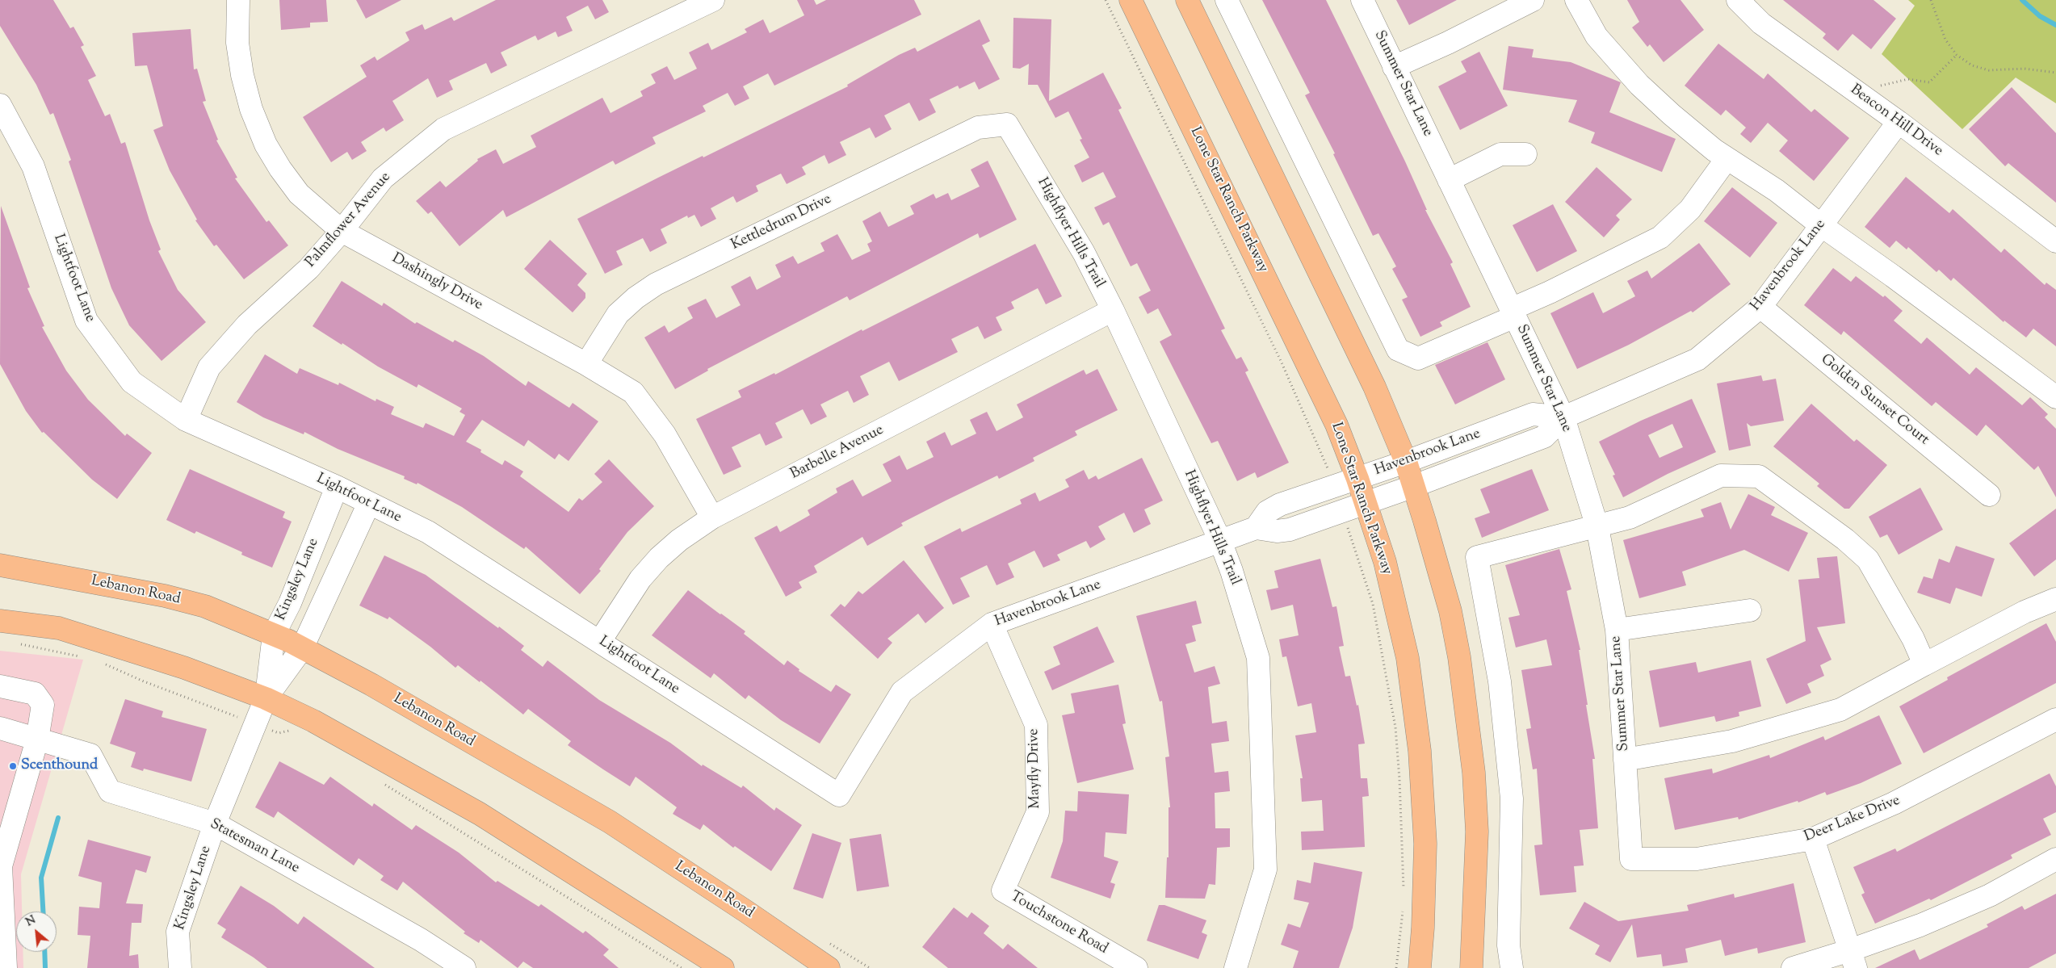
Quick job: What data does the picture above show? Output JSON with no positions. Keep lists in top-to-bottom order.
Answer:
{
  "streets": {
    "main road": ["Lone Star Ranch Parkway", "Lebanon Road"],
    "street": [
      "Summer Star Lane",
      "Beacon Hill Drive",
      "Palmflower Avenue",
      "Kettledrum Drive",
      "Highflyer Hills Trail",
      "Havenbrook Lane",
      "Lightfoot Lane",
      "Dashingly Drive",
      "Golden Sunset Court",
      "Barbelle Avenue",
      "Kingsley Lane",
      "Mayfly Drive",
      "Deer Lake Drive",
      "Statesman Lane",
      "Touchstone Road"
    ]
  },
  "crossings": [
    ["Summer Star Lane", "Havenbrook Lane"],
    ["Summer Star Lane", "Deer Lake Drive"],
    ["Beacon Hill Drive", "Havenbrook Lane"],
    ["Lone Star Ranch Parkway", "Havenbrook Lane"],
    ["Palmflower Avenue", "Lightfoot Lane"],
    ["Palmflower Avenue", "Dashingly Drive"],
    ["Kettledrum Drive", "Highflyer Hills Trail"],
    ["Kettledrum Drive", "Dashingly Drive"],
    ["Highflyer Hills Trail", "Havenbrook Lane"],
    ["Highflyer Hills Trail", "Barbelle Avenue"],
    ["Havenbrook Lane", "Lightfoot Lane"],
    ["Havenbrook Lane", "Golden Sunset Court"],
    ["Havenbrook Lane", "Mayfly Drive"],
    ["Lightfoot Lane", "Barbelle Avenue"],
    ["Lightfoot Lane", "Kingsley Lane"],
    ["Dashingly Drive", "Barbelle Avenue"],
    ["Kingsley Lane", "Lebanon Road"],
    ["Kingsley Lane", "Statesman Lane"],
    ["Mayfly Drive", "Touchstone Road"]
  ],
  "places": ["Scenthound"],
  "north": "top left"
}
